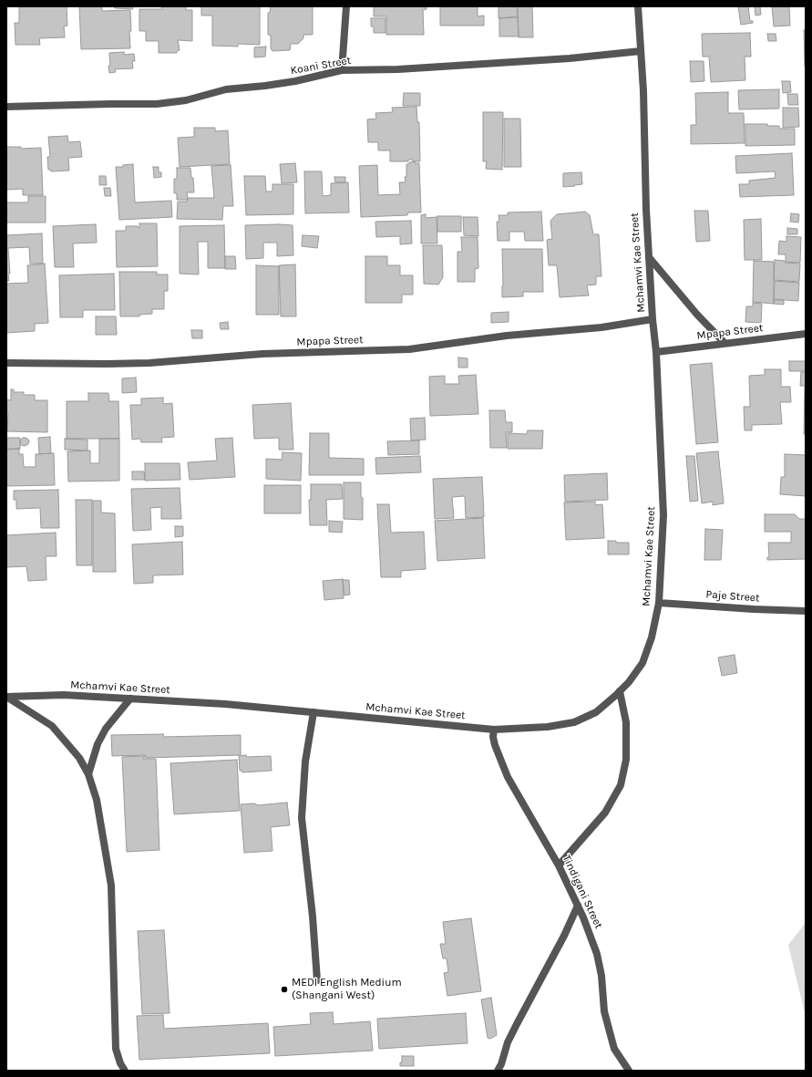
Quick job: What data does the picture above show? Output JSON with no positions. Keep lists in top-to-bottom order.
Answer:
{
  "streets": {
    "street": [
      "Koani Street",
      "Mchamvi Kae Street",
      "Mpapa Street",
      "Paje Street",
      "Tindigani Street"
    ]
  },
  "crossings": [
    ["Koani Street", "Mchamvi Kae Street"],
    ["Mchamvi Kae Street", "Mpapa Street"],
    ["Mchamvi Kae Street", "Paje Street"],
    ["Mchamvi Kae Street", "Tindigani Street"]
  ],
  "places": ["MEDI English Medium (Shangani West)"]
}
